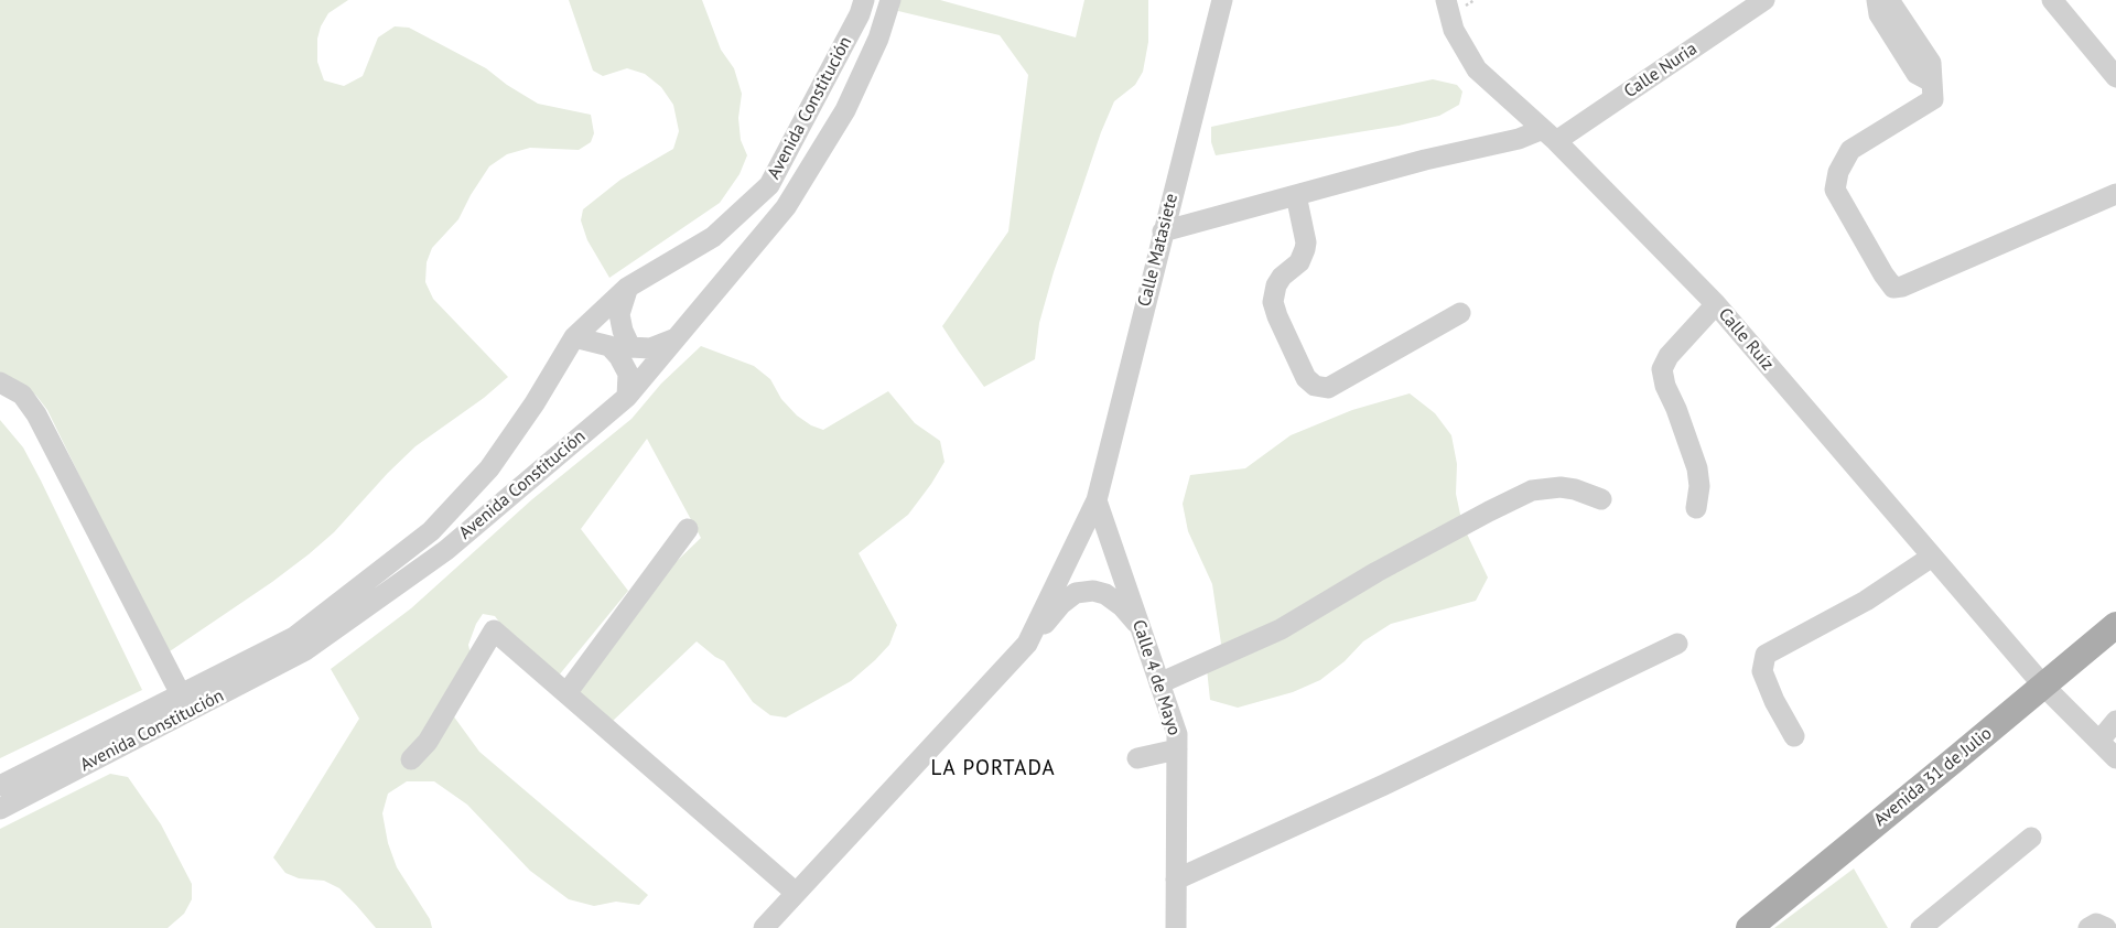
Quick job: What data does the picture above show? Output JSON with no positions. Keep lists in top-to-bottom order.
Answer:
{
  "streets": {
    "main road": ["Avenida 31 de Julio"],
    "street": [
      "Calle Nuria",
      "Avenida Constitución",
      "Calle Matasiete",
      "Calle Ruíz",
      "Calle 4 de Mayo"
    ]
  },
  "crossings": [
    ["Calle Nuria", "Calle Matasiete"],
    ["Calle Nuria", "Calle Ruíz"],
    ["Calle Matasiete", "Calle 4 de Mayo"],
    ["Calle Ruíz", "Avenida 31 de Julio"]
  ],
  "districts": ["LA PORTADA"]
}
